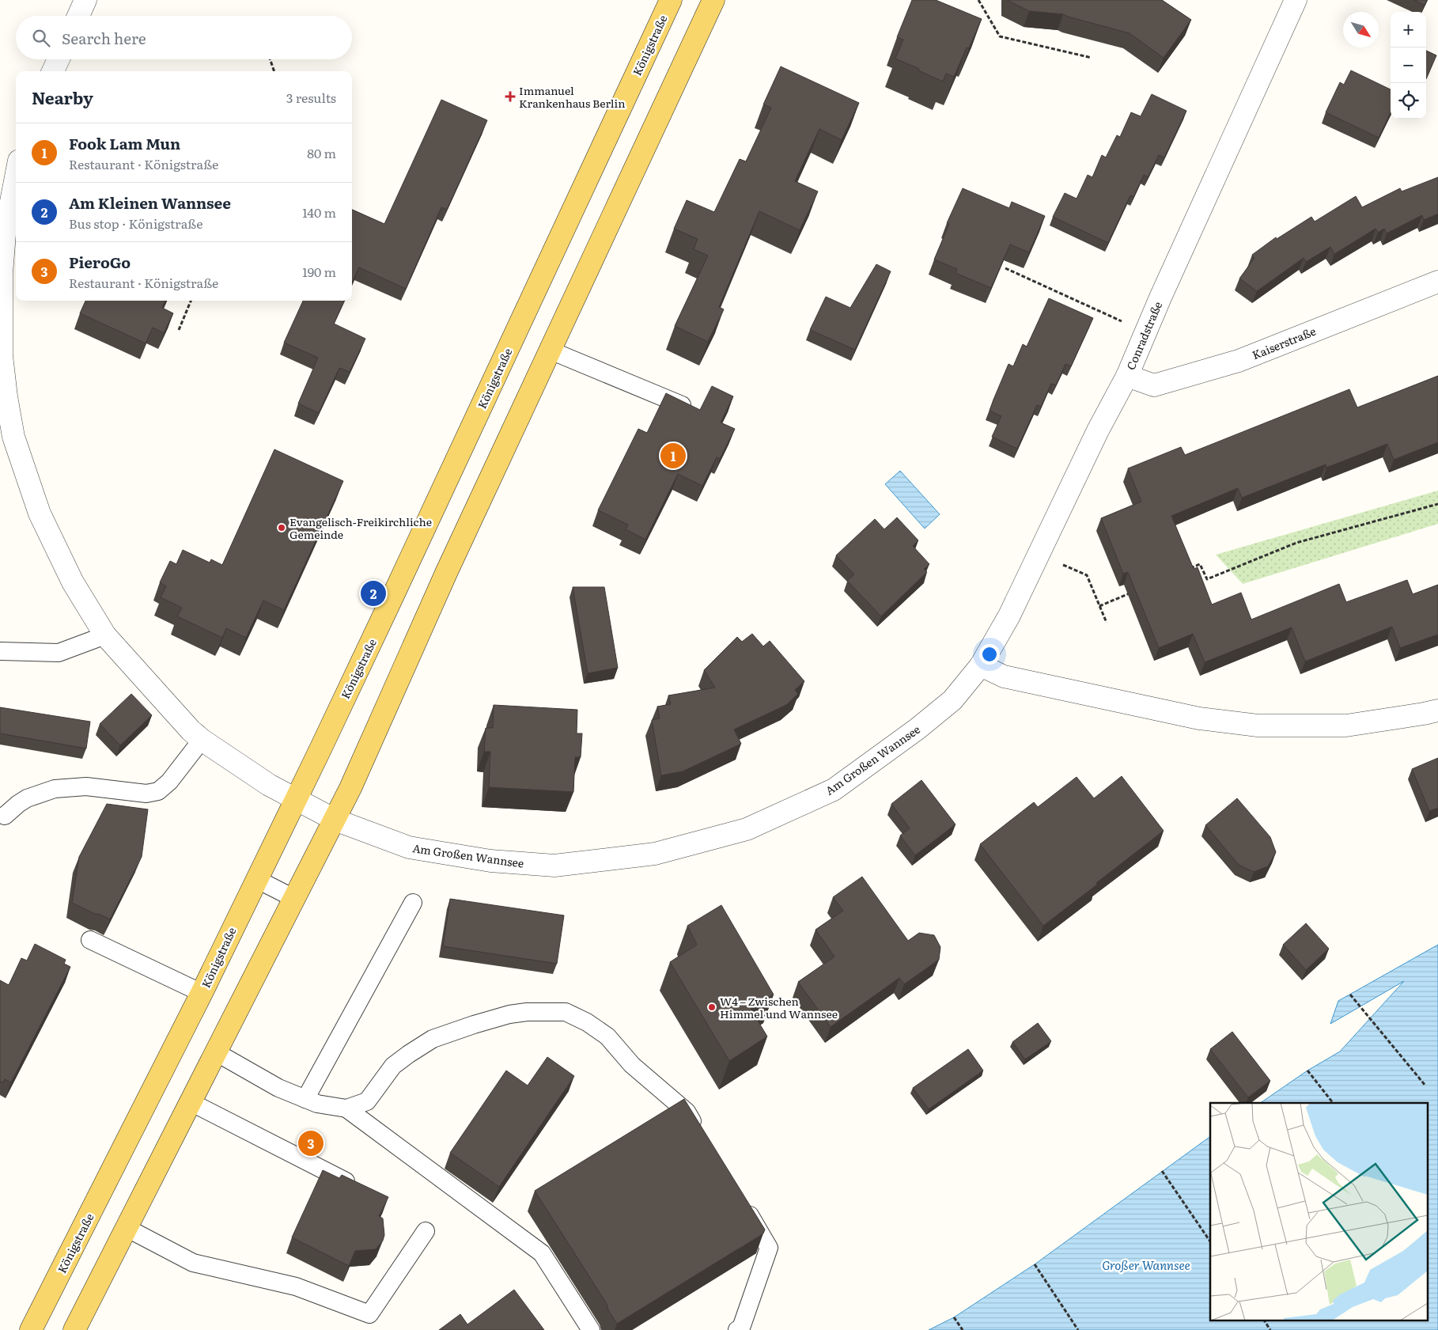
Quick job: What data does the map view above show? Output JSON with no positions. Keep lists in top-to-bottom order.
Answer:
{
  "streets": {
    "main road": ["Königstraße"],
    "street": ["Conradstraße", "Kaiserstraße", "Am Großen Wannsee"]
  },
  "crossings": [
    ["Königstraße", "Am Großen Wannsee"],
    ["Conradstraße", "Kaiserstraße"],
    ["Conradstraße", "Am Großen Wannsee"]
  ],
  "water": ["Großer Wannsee"],
  "places": {
    "health": ["Immanuel Krankenhaus Berlin"],
    "other": ["Evangelisch-Freikirchliche Gemeinde", "W4 – Zwischen Himmel und Wannsee"]
  },
  "north": "bottom right",
  "page": {
    "map_buttons": ["+", "−"],
    "search": "Search here",
    "heading": ["Nearby", "3 results"],
    "list": [
      {
        "mark": "1",
        "name": "Fook Lam Mun",
        "note": "Restaurant · Königstraße",
        "value": "80 m"
      },
      {
        "mark": "2",
        "name": "Am Kleinen Wannsee",
        "note": "Bus stop · Königstraße",
        "value": "140 m"
      },
      {
        "mark": "3",
        "name": "PieroGo",
        "note": "Restaurant · Königstraße",
        "value": "190 m"
      }
    ],
    "pins": ["1", "2", "3"]
  }
}
